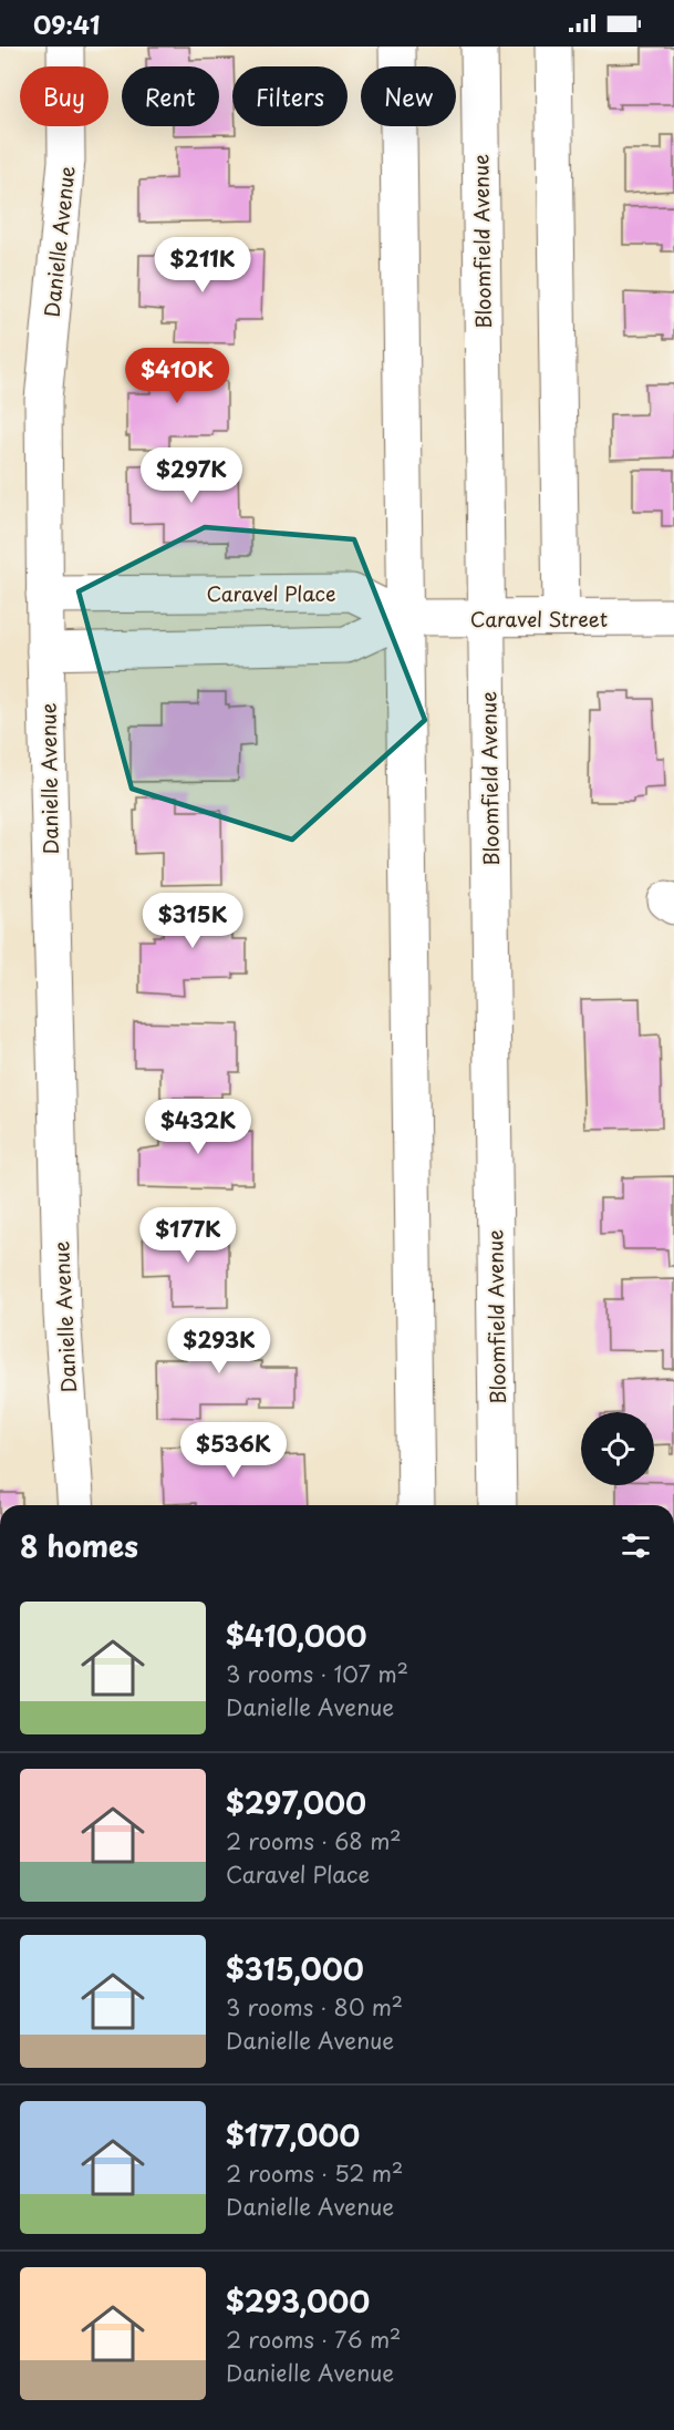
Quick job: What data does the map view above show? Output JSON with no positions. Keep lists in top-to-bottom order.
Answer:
{
  "streets": {
    "street": [
      "Danielle Avenue",
      "Bloomfield Avenue",
      "Caravel Place",
      "Caravel Street"
    ]
  },
  "crossings": [
    ["Danielle Avenue", "Caravel Place"],
    ["Bloomfield Avenue", "Caravel Street"],
    ["Caravel Place", "Caravel Street"]
  ],
  "page": {
    "status": "09:41",
    "chip": [
      "Buy",
      "Rent",
      "Filters",
      "New"
    ],
    "price": [
      "$211K",
      "$410K",
      "$297K",
      "$315K",
      "$432K",
      "$177K",
      "$293K",
      "$536K"
    ],
    "heading": "8 homes",
    "list": [
      {
        "name": "$410,000",
        "note": "3 rooms · 107 m² · Danielle Avenue"
      },
      {
        "name": "$297,000",
        "note": "2 rooms · 68 m² · Caravel Place"
      },
      {
        "name": "$315,000",
        "note": "3 rooms · 80 m² · Danielle Avenue"
      },
      {
        "name": "$177,000",
        "note": "2 rooms · 52 m² · Danielle Avenue"
      },
      {
        "name": "$293,000",
        "note": "2 rooms · 76 m² · Danielle Avenue"
      }
    ]
  }
}
